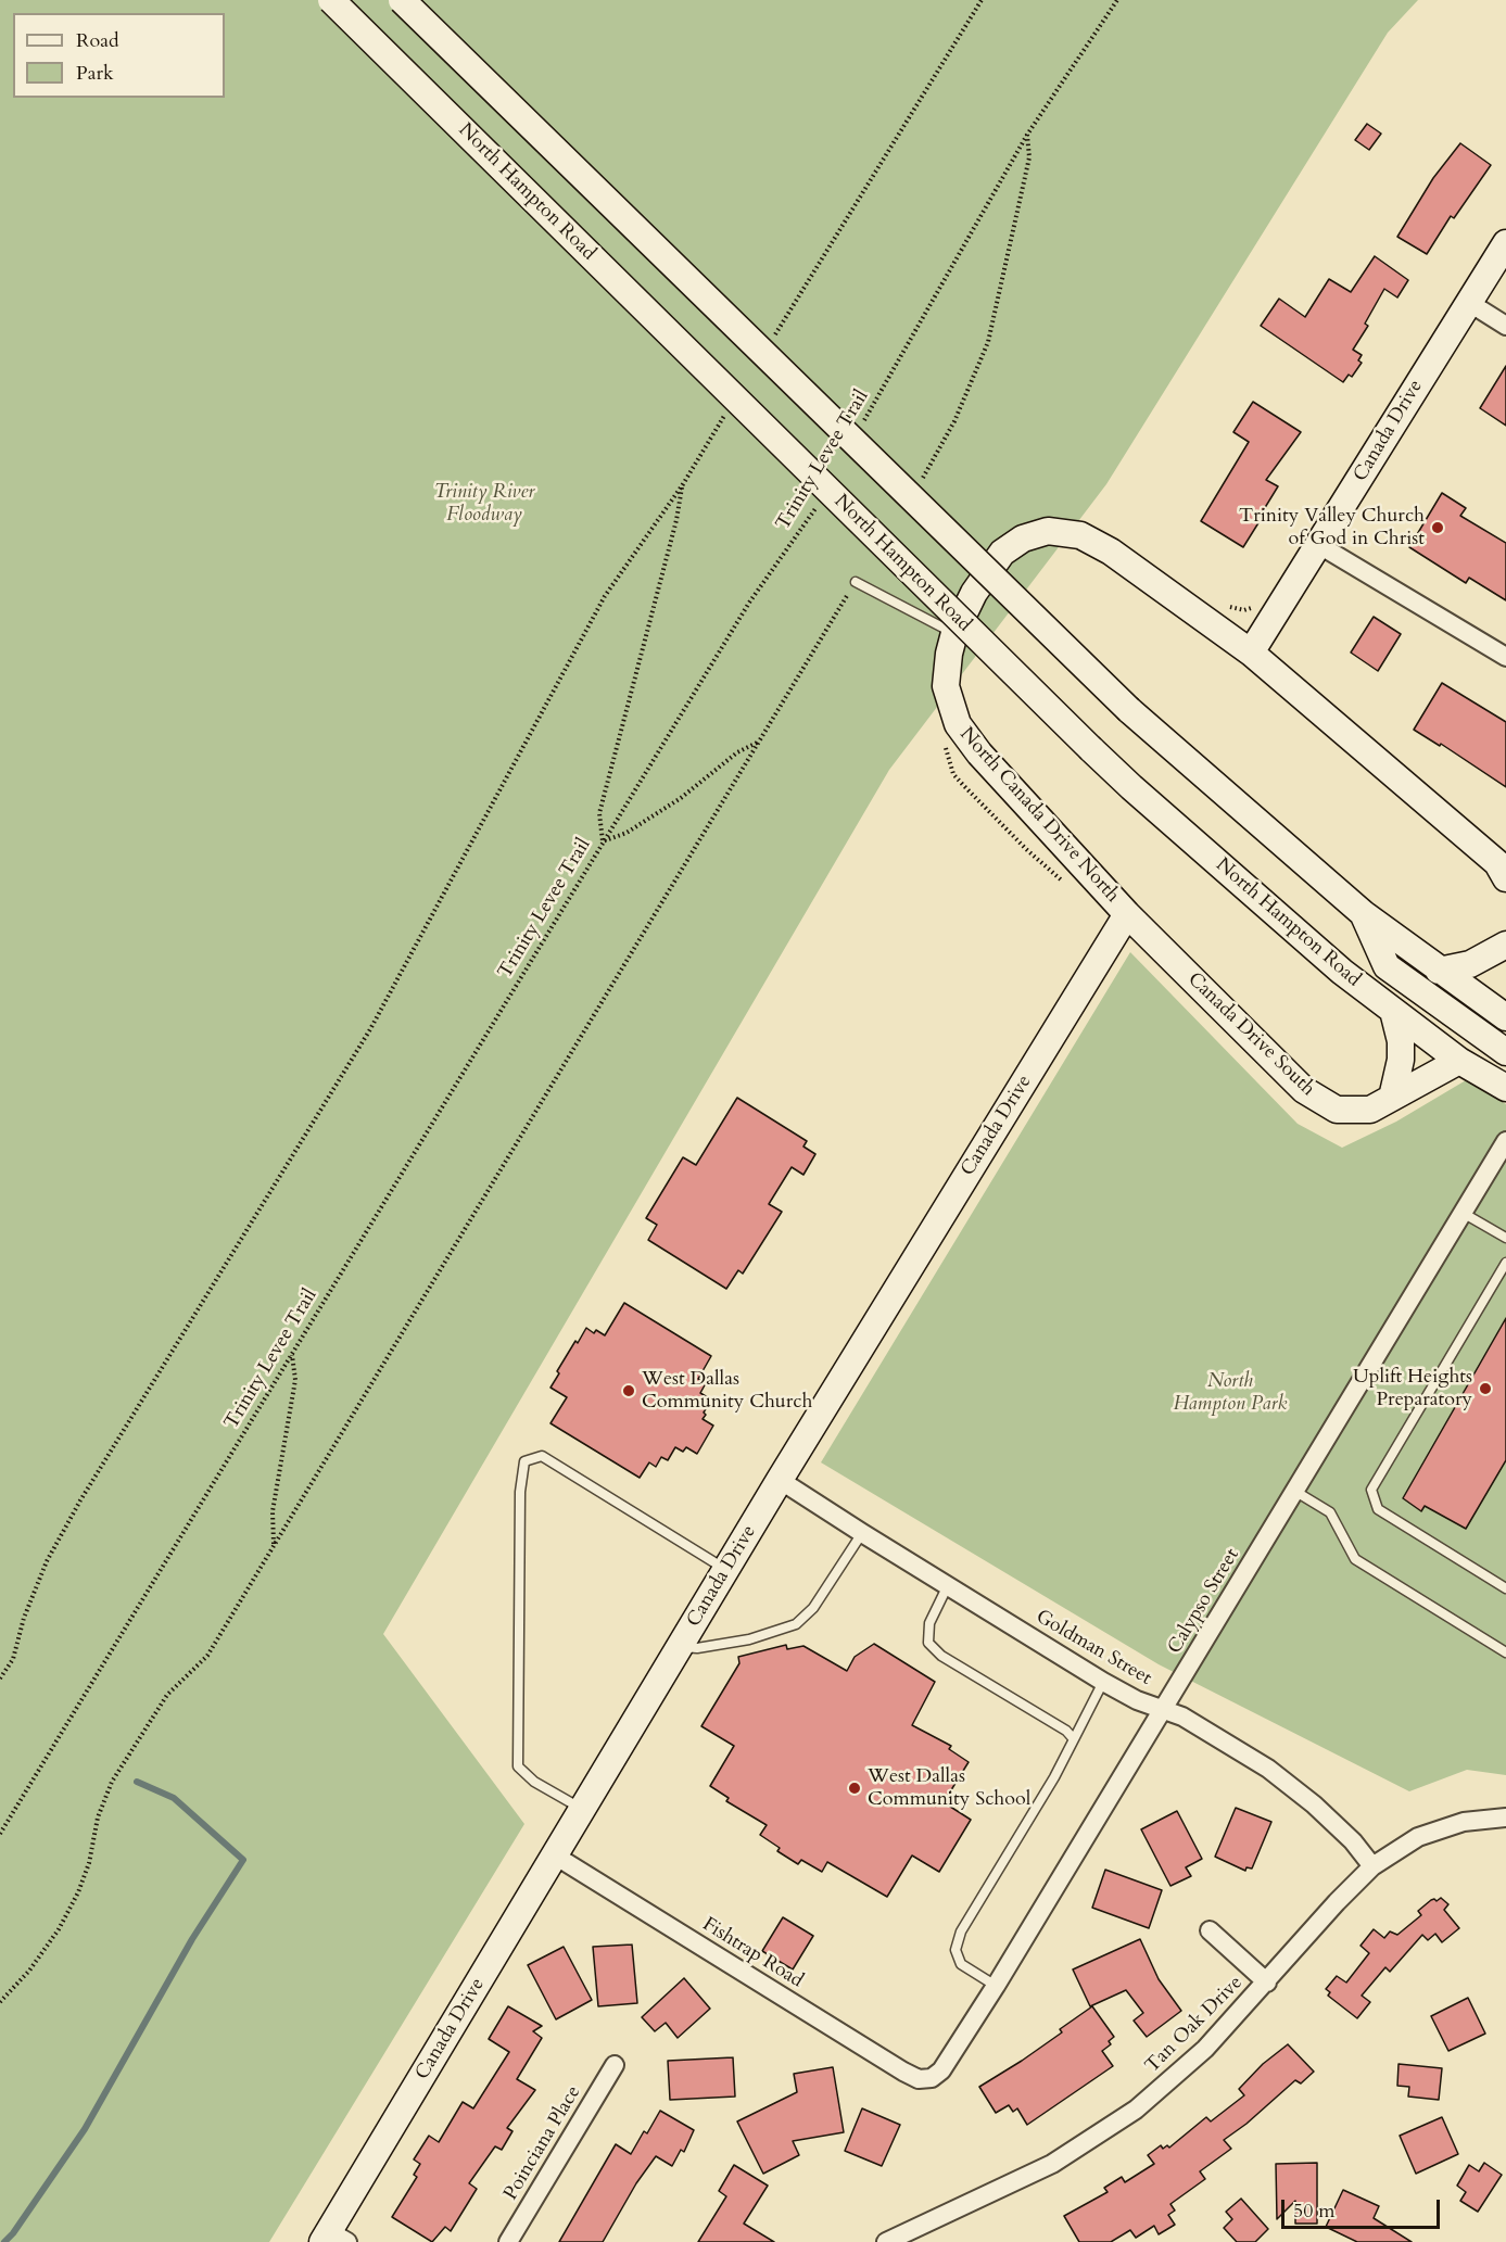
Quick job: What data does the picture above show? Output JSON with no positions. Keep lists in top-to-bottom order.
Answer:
{
  "streets": {
    "street": [
      "North Hampton Road",
      "Canada Drive",
      "North Canada Drive North",
      "Canada Drive South",
      "Calypso Street",
      "Goldman Street",
      "Fishtrap Road",
      "Tan Oak Drive",
      "Poinciana Place"
    ],
    "path": ["Trinity Levee Trail"]
  },
  "crossings": [
    ["North Hampton Road", "Canada Drive South"],
    ["Canada Drive", "North Canada Drive North"],
    ["Canada Drive", "Canada Drive South"],
    ["Canada Drive", "Goldman Street"],
    ["Canada Drive", "Fishtrap Road"],
    ["North Canada Drive North", "Canada Drive South"],
    ["Calypso Street", "Goldman Street"],
    ["Calypso Street", "Fishtrap Road"],
    ["Goldman Street", "Tan Oak Drive"]
  ],
  "parks": ["Trinity River Floodway", "North Hampton Park"],
  "places": [
    "Trinity Valley Church of God in Christ",
    "Uplift Heights Preparatory",
    "West Dallas Community Church",
    "West Dallas Community School"
  ],
  "legend": ["Road", "Park"],
  "scale_bar": "50 m"
}
